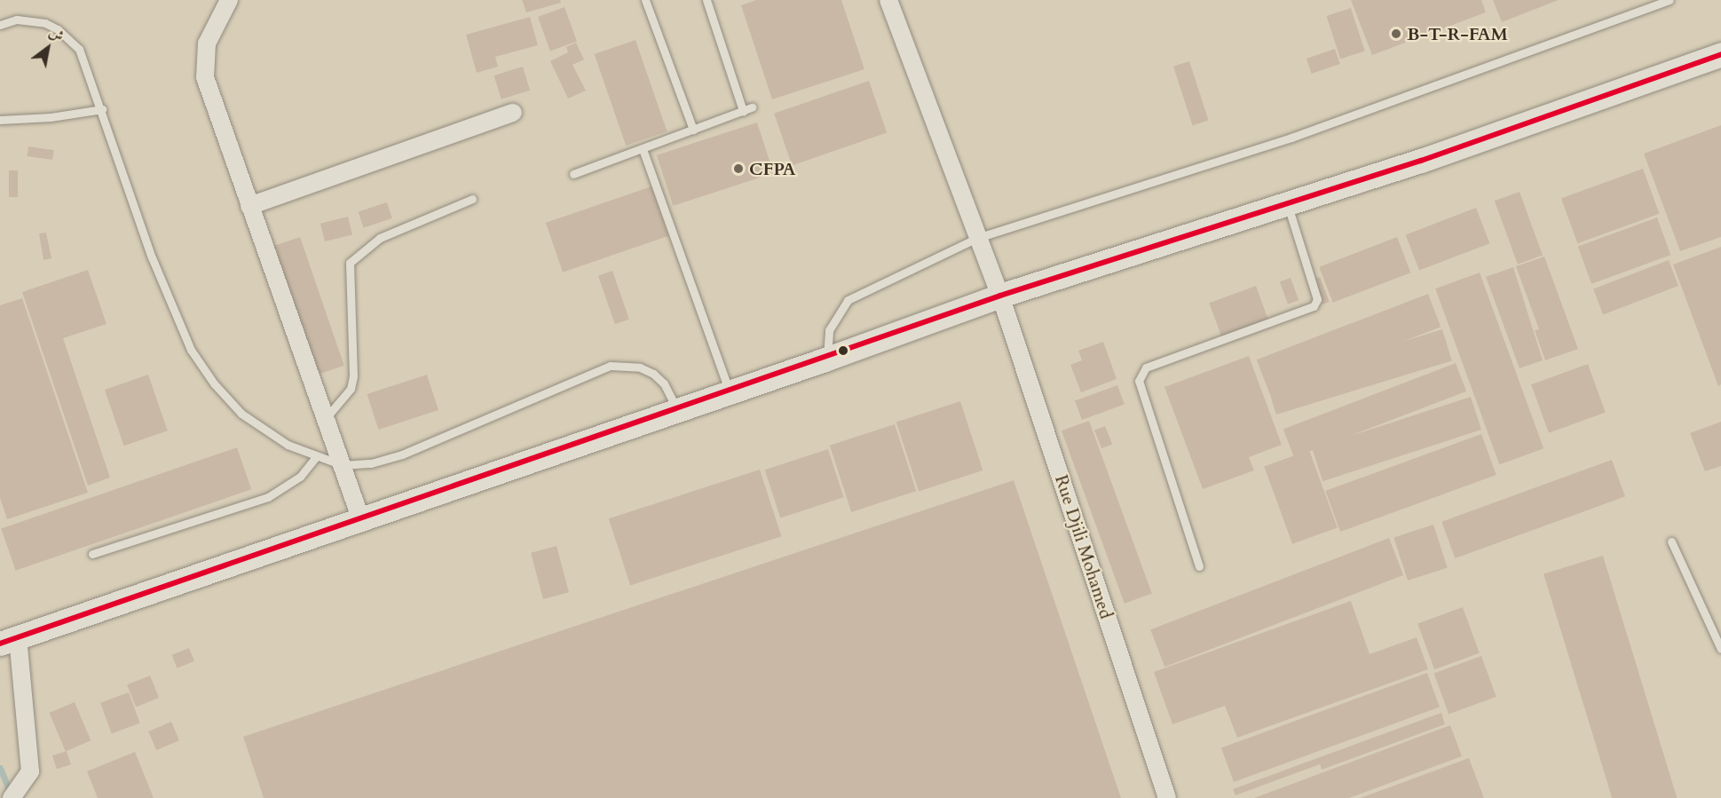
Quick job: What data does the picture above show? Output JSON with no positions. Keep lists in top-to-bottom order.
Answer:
{
  "streets": {
    "street": ["Rue Djili Mohamed"]
  },
  "places": ["B-T-R-FAM", "CFPA"],
  "north": "top right"
}
